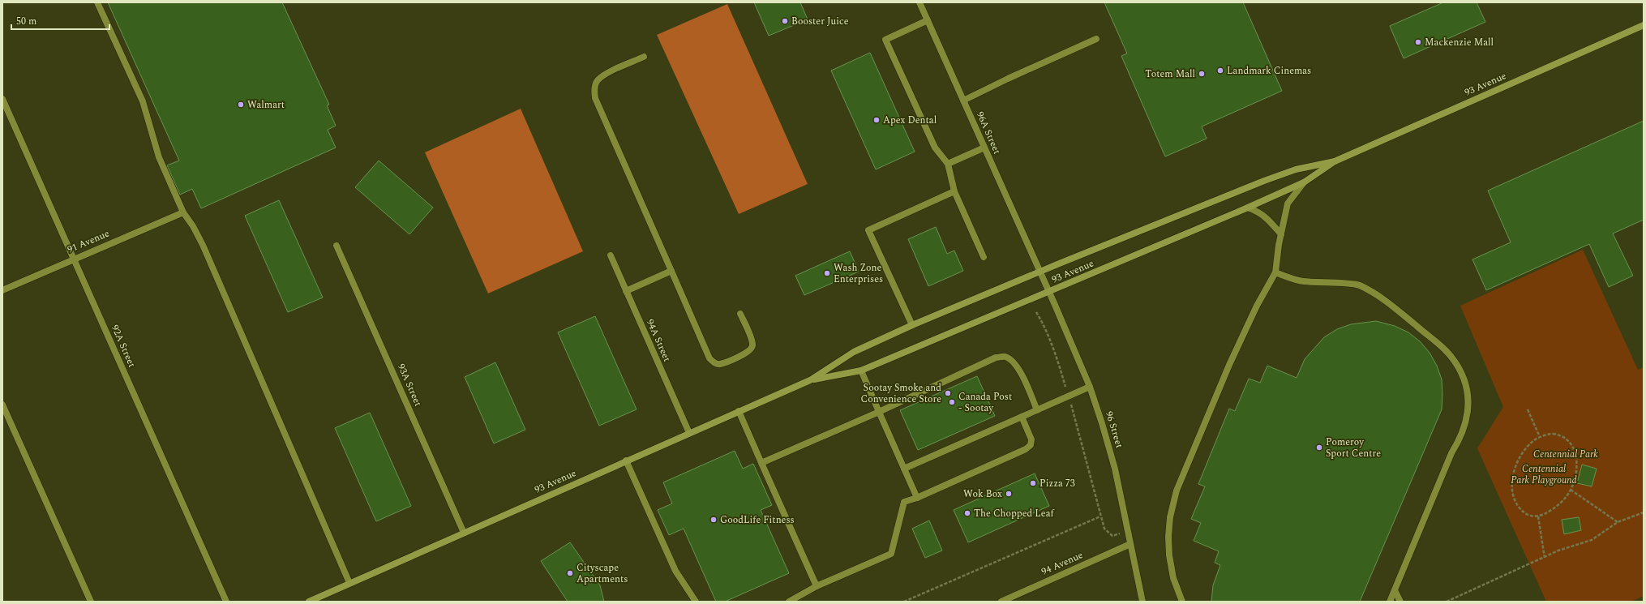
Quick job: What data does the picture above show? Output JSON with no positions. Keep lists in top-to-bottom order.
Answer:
{
  "streets": {
    "main road": ["93 Avenue"],
    "street": [
      "96A Street",
      "91 Avenue",
      "94A Street",
      "92A Street",
      "93A Street",
      "96 Street",
      "94 Avenue"
    ]
  },
  "crossings": [
    ["93 Avenue", "96A Street"],
    ["93 Avenue", "94A Street"],
    ["93 Avenue", "93A Street"],
    ["93 Avenue", "96 Street"],
    ["96A Street", "96 Street"],
    ["91 Avenue", "92A Street"],
    ["96 Street", "94 Avenue"]
  ],
  "parks": ["Centennial Park", "Centennial Park Playground"],
  "places": [
    "Booster Juice",
    "Mackenzie Mall",
    "Landmark Cinemas",
    "Totem Mall",
    "Walmart",
    "Apex Dental",
    "Wash Zone Enterprises",
    "Sootay Smoke and Convenience Store",
    "Canada Post - Sootay",
    "Pomeroy Sport Centre",
    "Pizza 73",
    "Wok Box",
    "The Chopped Leaf",
    "GoodLife Fitness",
    "Cityscape Apartments"
  ],
  "scale_bar": "50 m"
}
